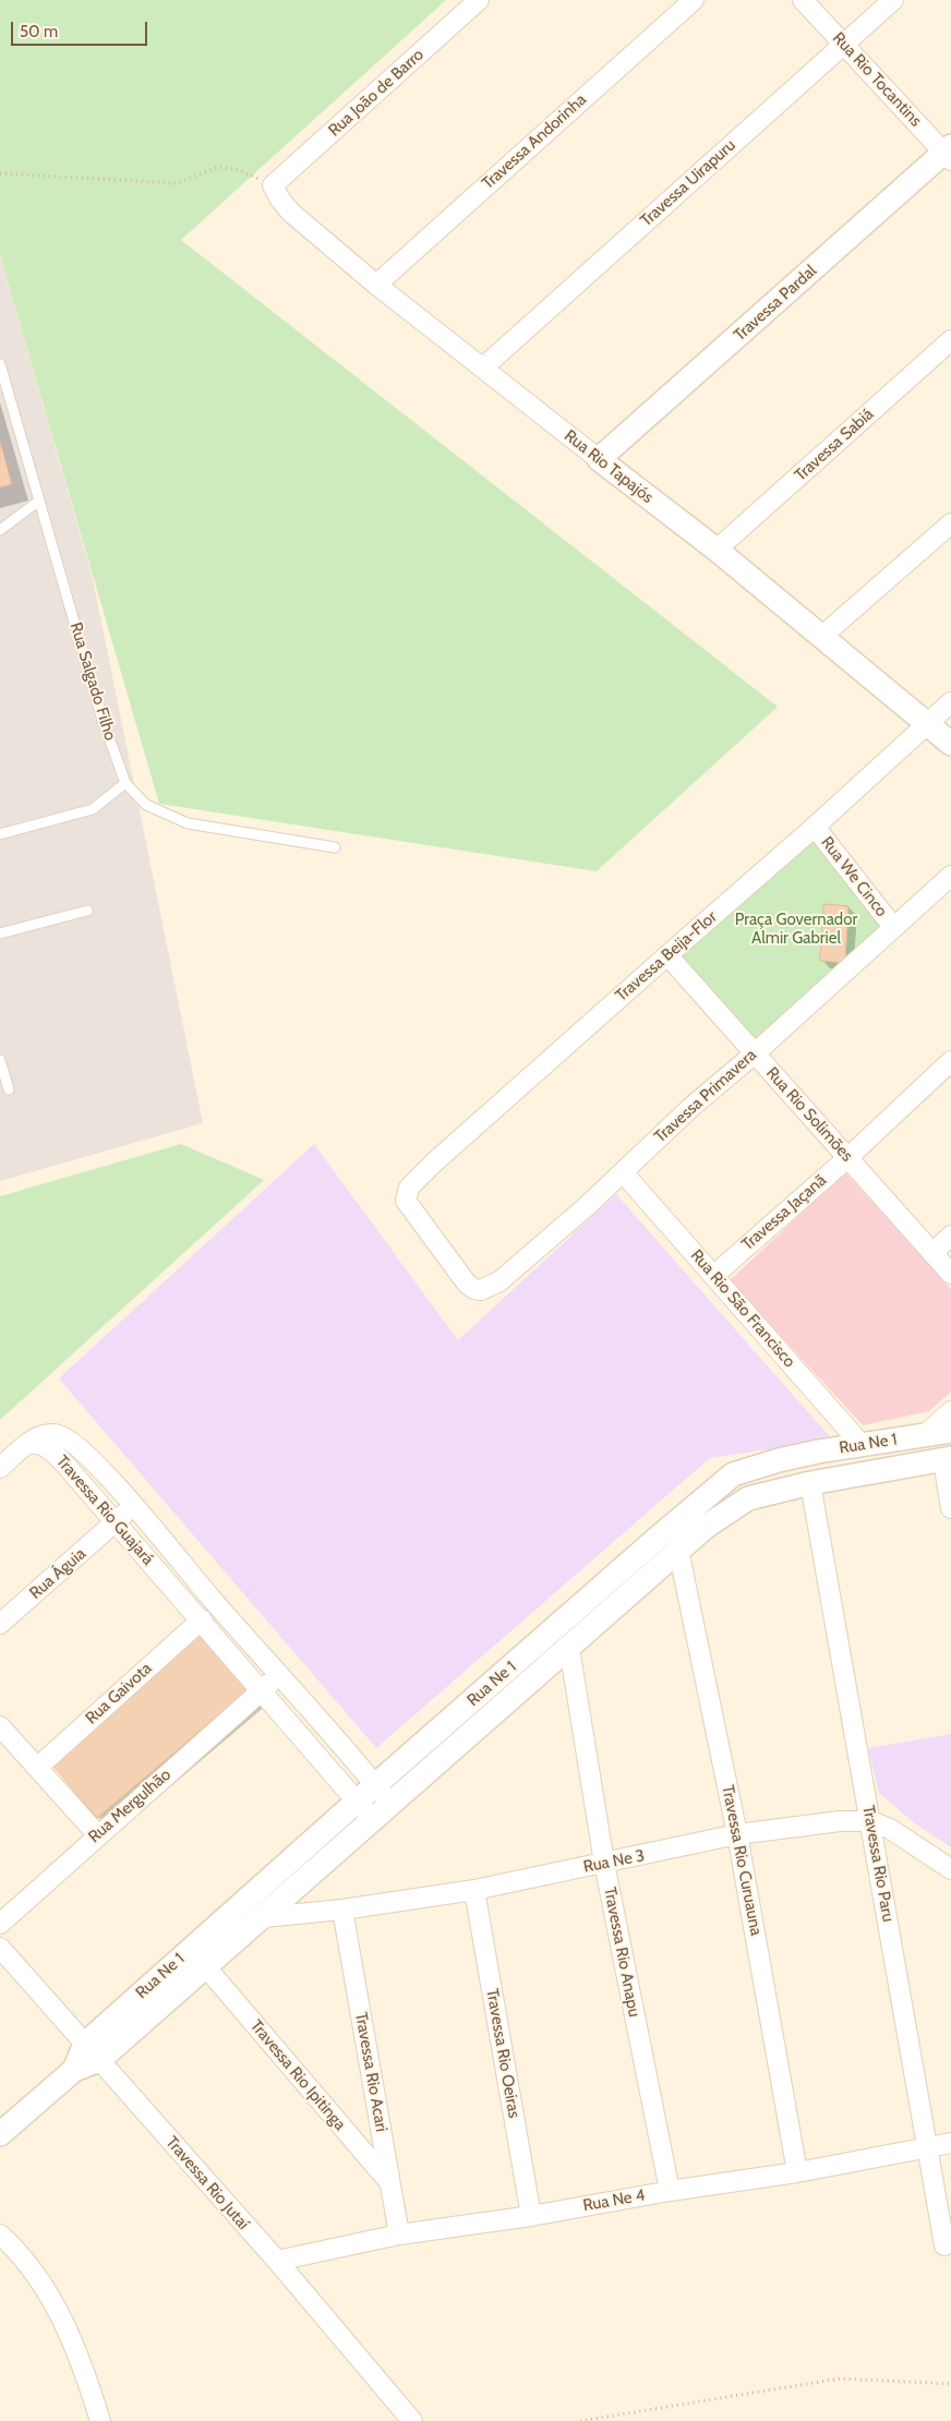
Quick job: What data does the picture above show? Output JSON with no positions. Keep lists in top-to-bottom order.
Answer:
{
  "streets": {
    "street": [
      "Rua Rio Tocantins",
      "Rua João de Barro",
      "Travessa Andorinha",
      "Travessa Uirapuru",
      "Travessa Pardal",
      "Travessa Sabiá",
      "Rua Rio Tapajós",
      "Rua We Cinco",
      "Travessa Beija-Flor",
      "Travessa Primavera",
      "Rua Rio Solimões",
      "Travessa Jaçanã",
      "Rua Rio São Francisco",
      "Rua Ne 1",
      "Travessa Rio Guajará",
      "Rua Águia",
      "Rua Gaivota",
      "Rua Mergulhão",
      "Travessa Rio Curuauna",
      "Rua Ne 3",
      "Travessa Rio Paru",
      "Travessa Rio Anapu",
      "Travessa Rio Oeiras",
      "Travessa Rio Acari",
      "Travessa Rio Ipitinga",
      "Travessa Rio Jutaí",
      "Rua Ne 4"
    ],
    "lane": ["Rua Salgado Filho"]
  },
  "crossings": [
    ["Rua Rio Tocantins", "Travessa Uirapuru"],
    ["Rua Rio Tocantins", "Travessa Pardal"],
    ["Rua João de Barro", "Rua Rio Tapajós"],
    ["Travessa Andorinha", "Rua Rio Tapajós"],
    ["Travessa Uirapuru", "Rua Rio Tapajós"],
    ["Travessa Pardal", "Rua Rio Tapajós"],
    ["Travessa Sabiá", "Rua Rio Tapajós"],
    ["Rua Rio Tapajós", "Travessa Beija-Flor"],
    ["Rua We Cinco", "Travessa Beija-Flor"],
    ["Rua We Cinco", "Travessa Primavera"],
    ["Travessa Beija-Flor", "Travessa Primavera"],
    ["Travessa Beija-Flor", "Rua Rio Solimões"],
    ["Travessa Primavera", "Rua Rio Solimões"],
    ["Travessa Primavera", "Rua Rio São Francisco"],
    ["Rua Rio Solimões", "Travessa Jaçanã"],
    ["Travessa Jaçanã", "Rua Rio São Francisco"],
    ["Rua Rio São Francisco", "Rua Ne 1"],
    ["Rua Ne 1", "Travessa Rio Guajará"],
    ["Rua Ne 1", "Travessa Rio Curuauna"],
    ["Rua Ne 1", "Rua Ne 3"],
    ["Rua Ne 1", "Travessa Rio Paru"],
    ["Rua Ne 1", "Travessa Rio Anapu"],
    ["Rua Ne 1", "Travessa Rio Ipitinga"],
    ["Rua Ne 1", "Travessa Rio Jutaí"],
    ["Travessa Rio Guajará", "Rua Águia"],
    ["Travessa Rio Guajará", "Rua Gaivota"],
    ["Travessa Rio Guajará", "Rua Mergulhão"],
    ["Travessa Rio Curuauna", "Rua Ne 3"],
    ["Travessa Rio Curuauna", "Rua Ne 4"],
    ["Rua Ne 3", "Travessa Rio Paru"],
    ["Rua Ne 3", "Travessa Rio Anapu"],
    ["Rua Ne 3", "Travessa Rio Oeiras"],
    ["Rua Ne 3", "Travessa Rio Acari"],
    ["Travessa Rio Paru", "Rua Ne 4"],
    ["Travessa Rio Anapu", "Rua Ne 4"],
    ["Travessa Rio Oeiras", "Rua Ne 4"],
    ["Travessa Rio Acari", "Travessa Rio Ipitinga"],
    ["Travessa Rio Acari", "Rua Ne 4"],
    ["Travessa Rio Jutaí", "Rua Ne 4"]
  ],
  "parks": ["Praça Governador Almir Gabriel"],
  "scale_bar": "50 m"
}
